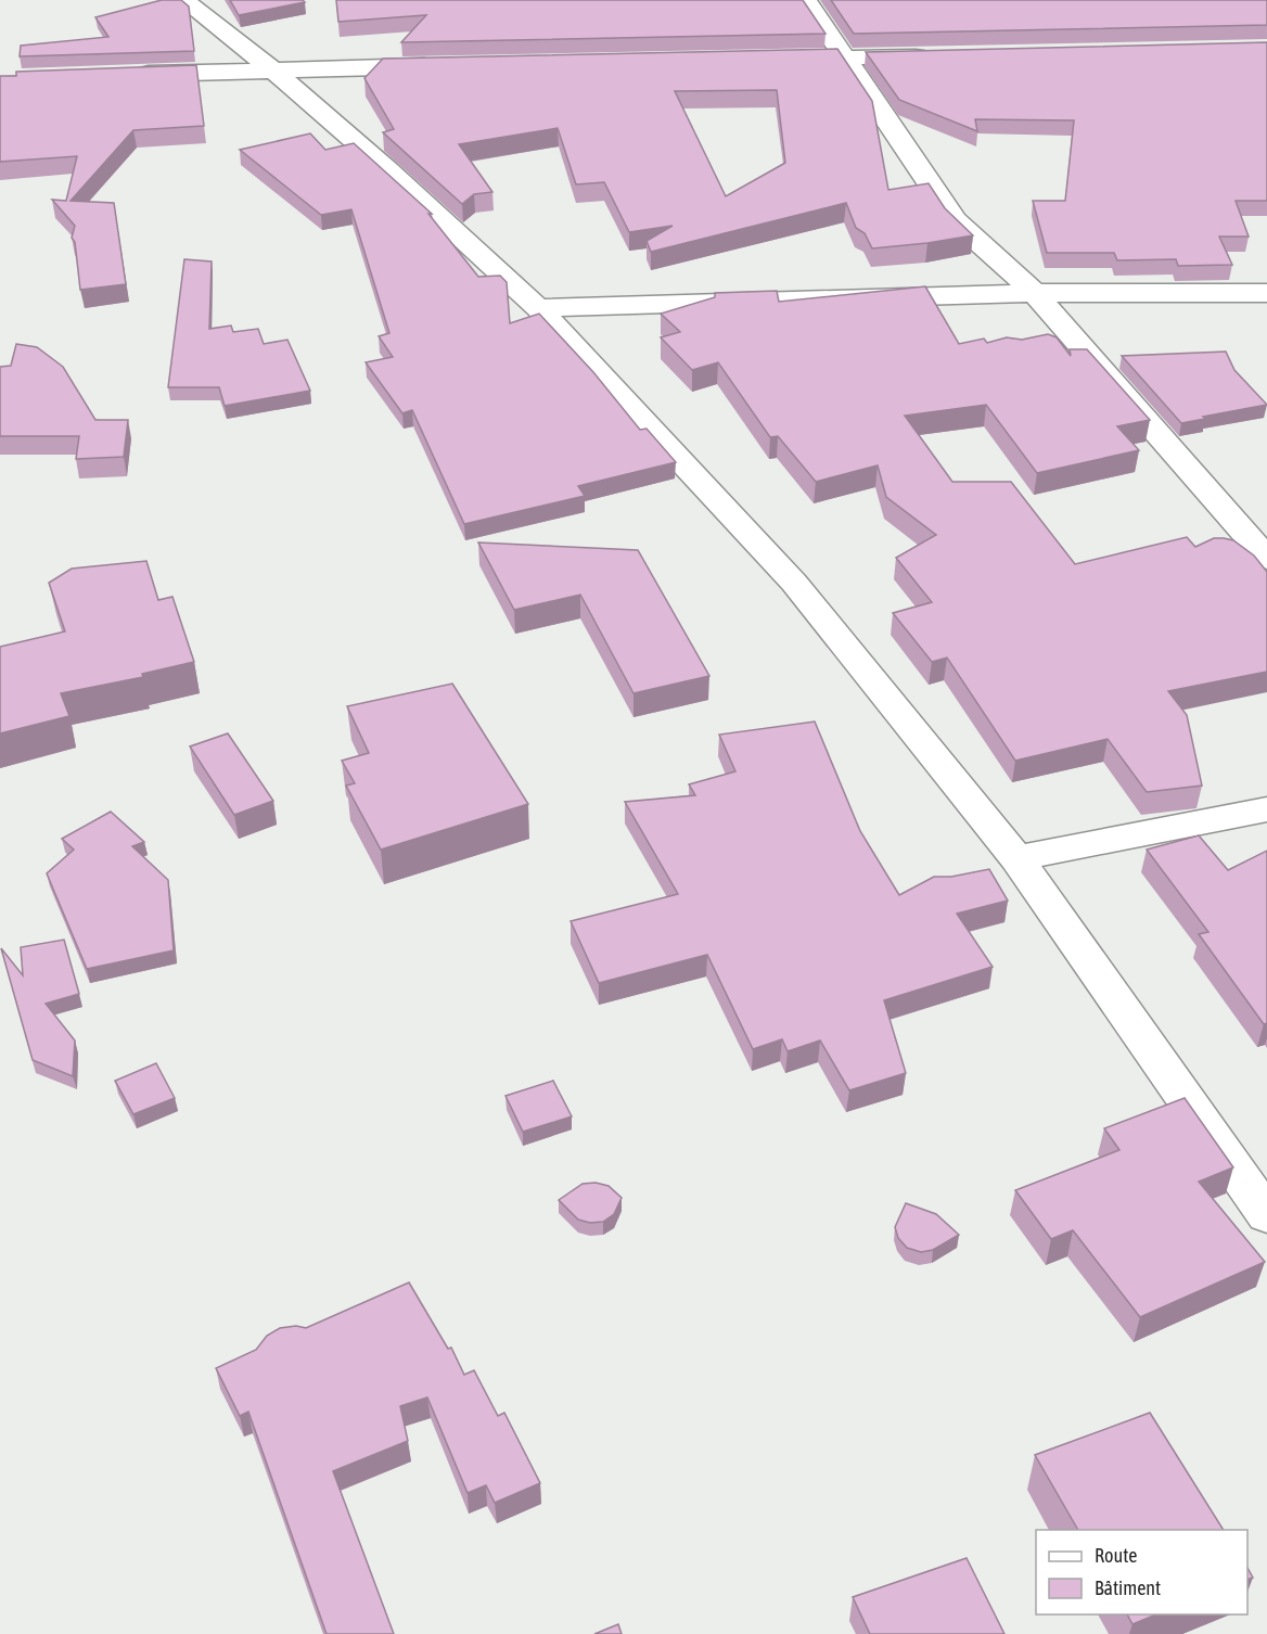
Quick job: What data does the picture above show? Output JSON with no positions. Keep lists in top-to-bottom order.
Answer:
{
  "legend": ["Route", "Bâtiment"]
}
